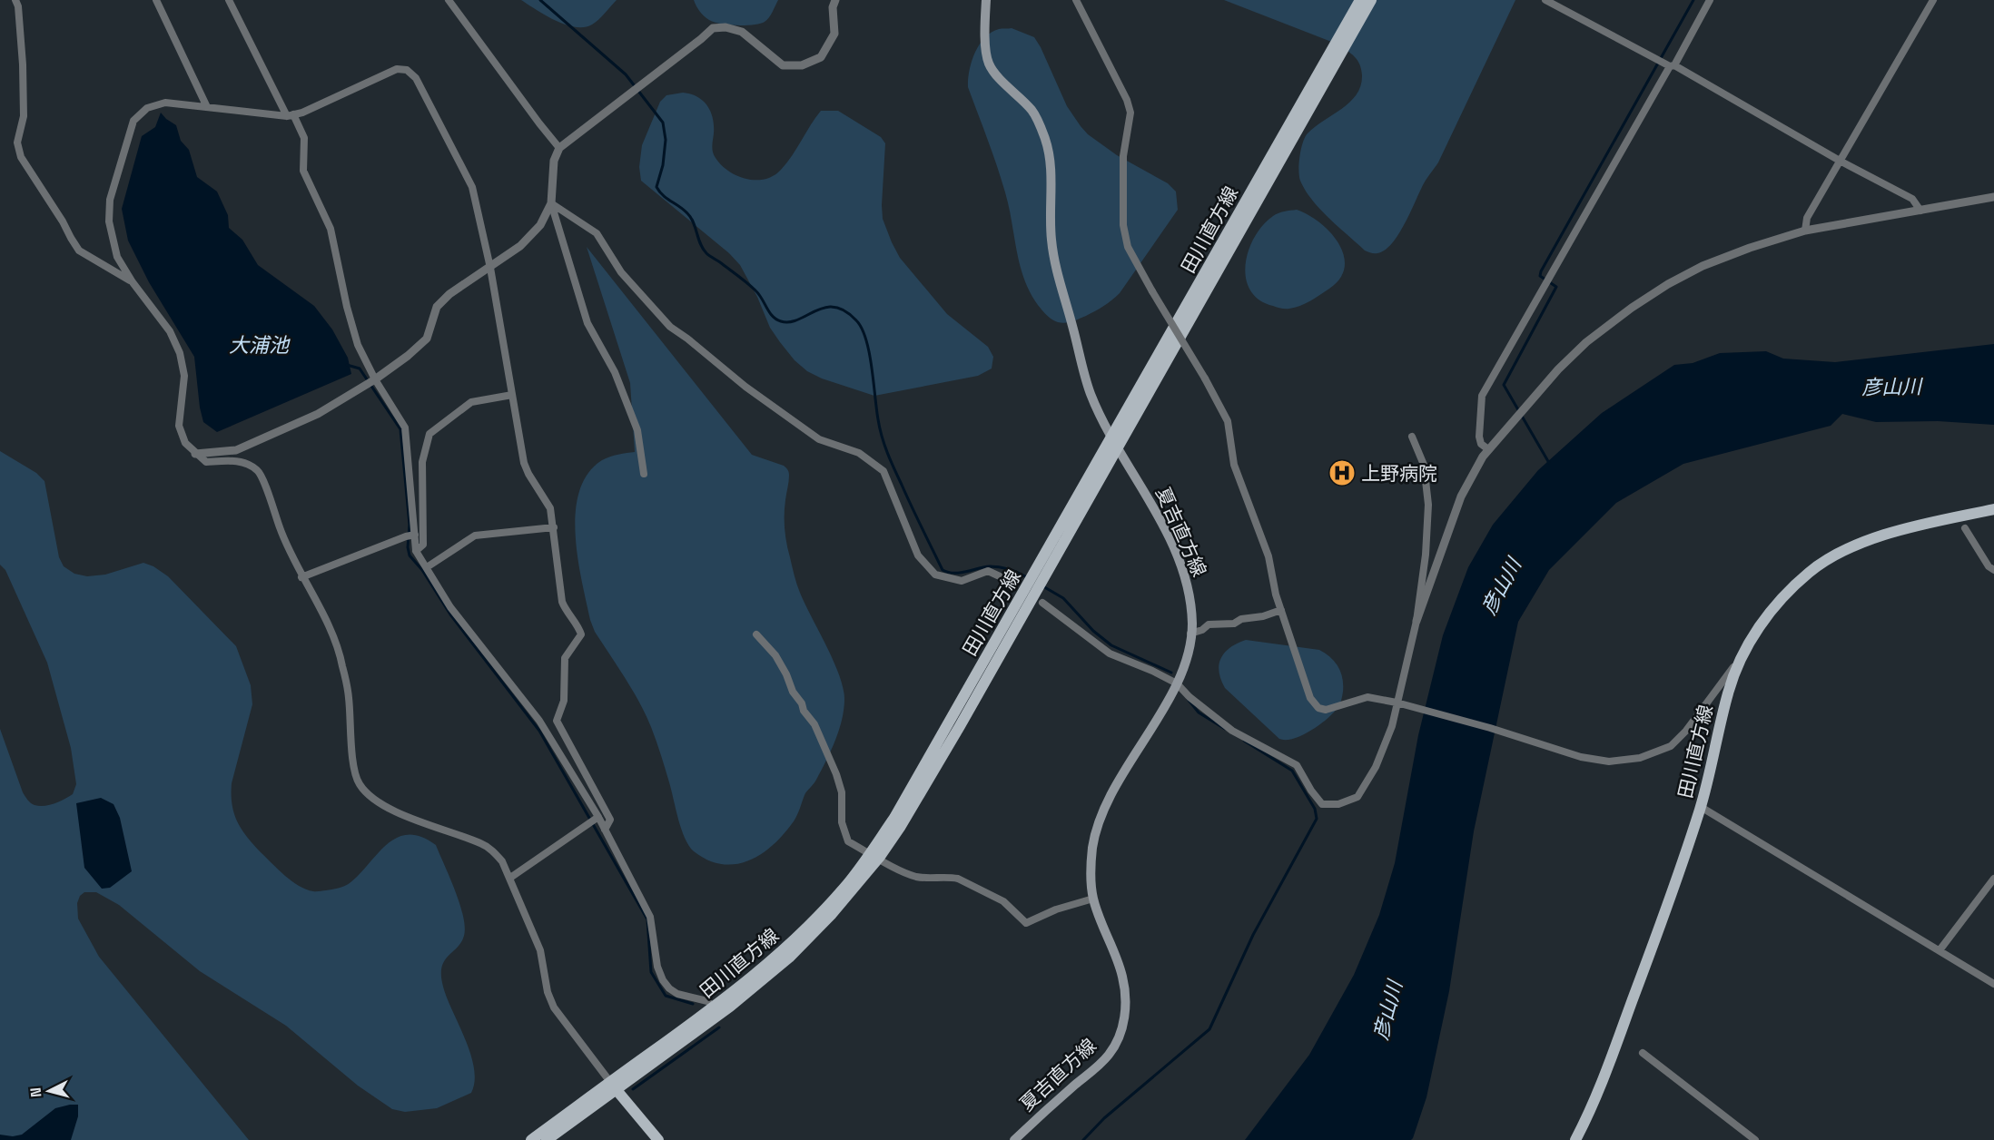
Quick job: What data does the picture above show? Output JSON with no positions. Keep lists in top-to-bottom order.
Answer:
{
  "streets": {
    "main road": ["田川直方線", "夏吉直方線"]
  },
  "crossings": [
    ["田川直方線", "夏吉直方線"]
  ],
  "water": ["大浦池", "彦山川"],
  "places": {
    "hospital": ["上野病院"]
  },
  "north": "left"
}
